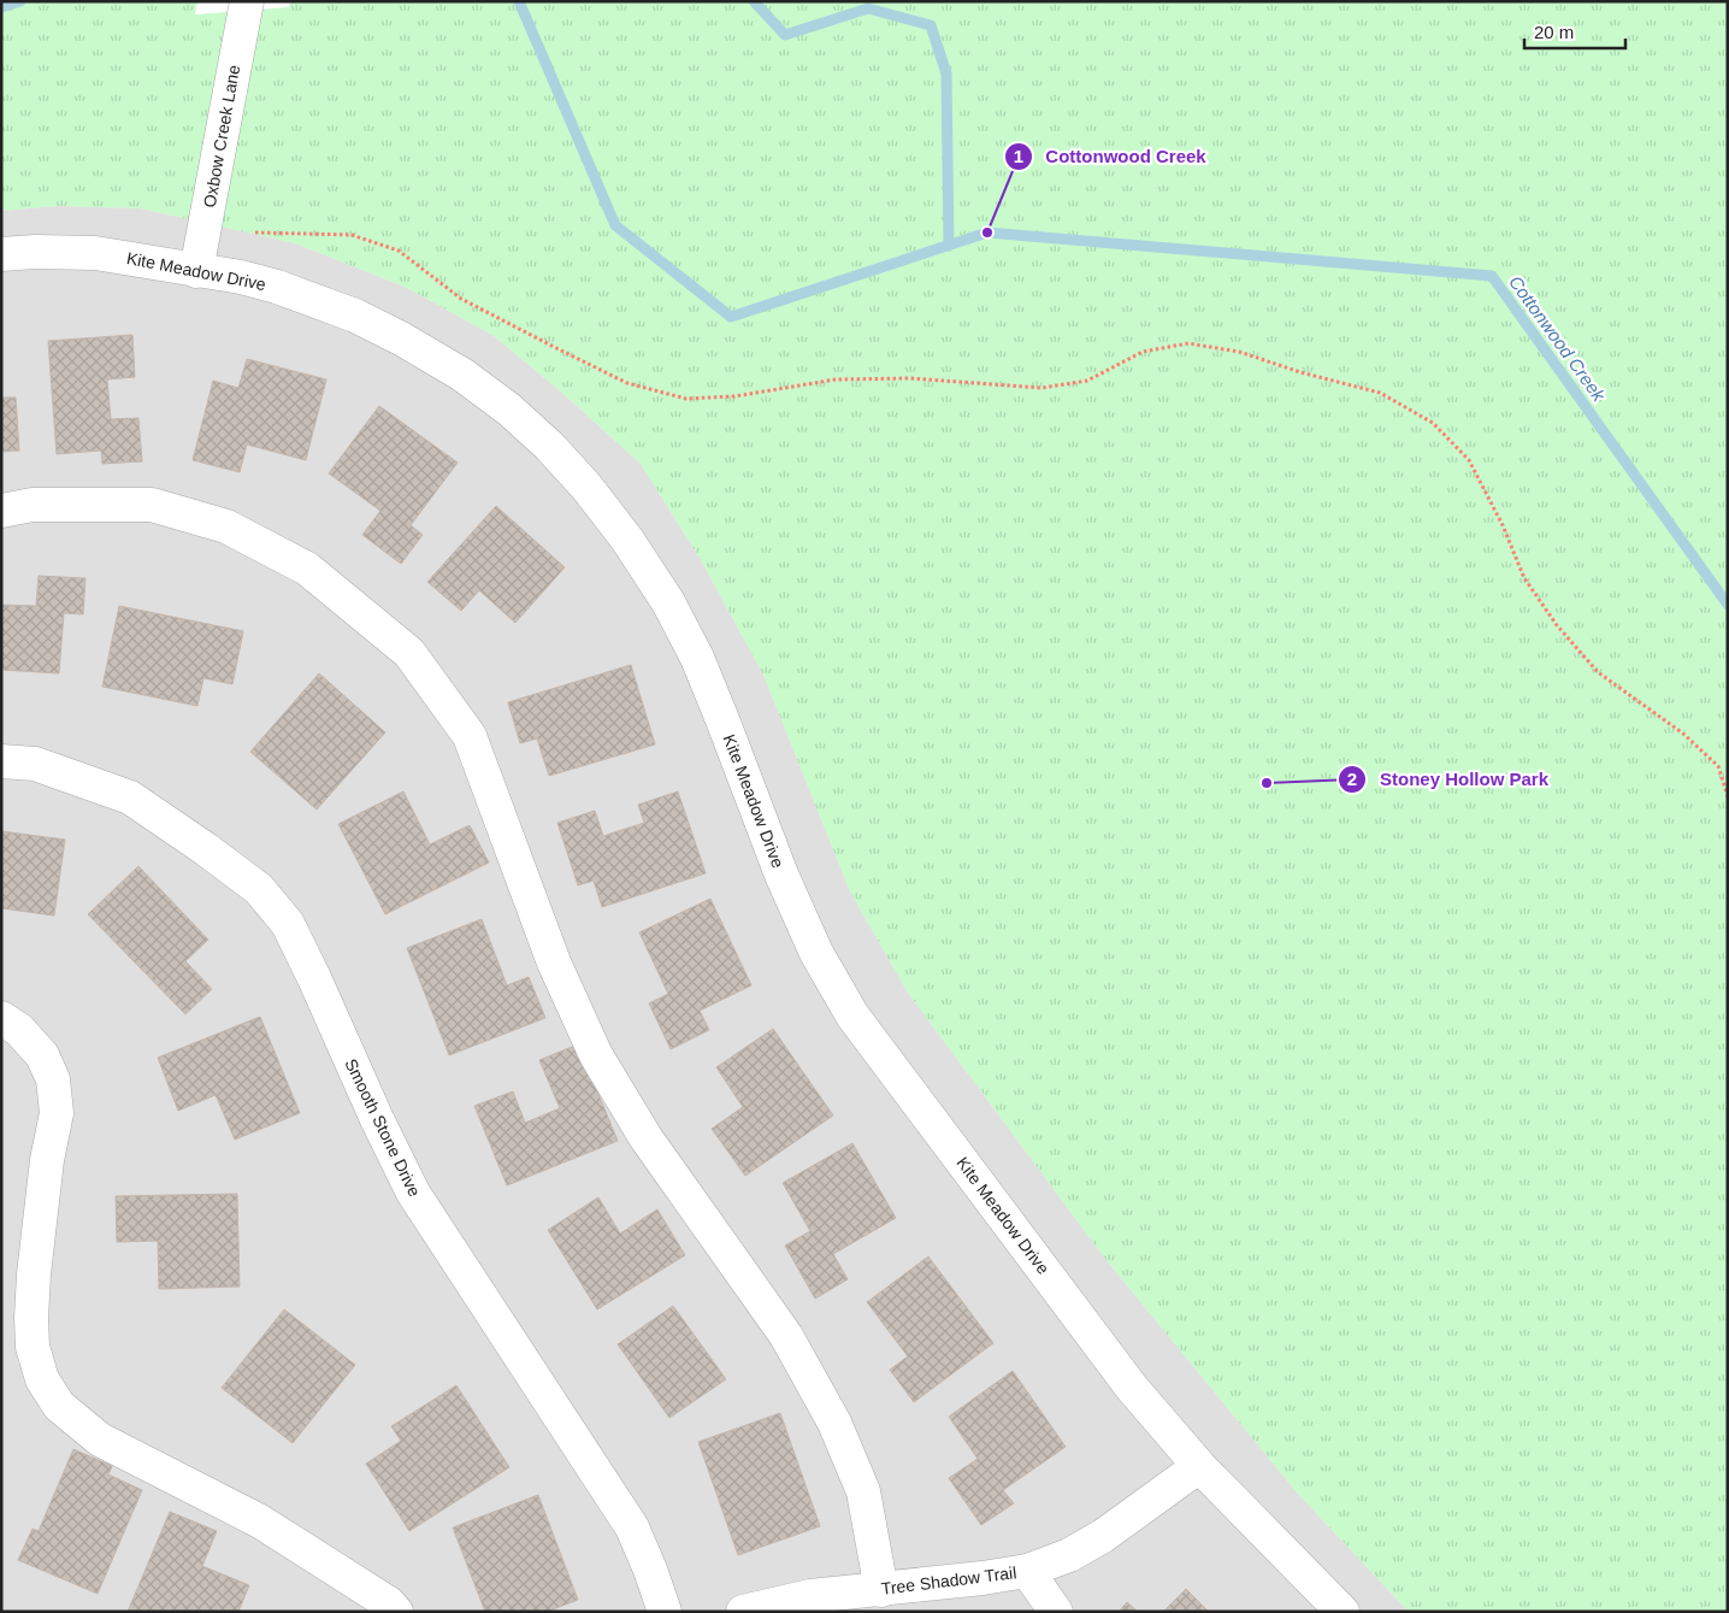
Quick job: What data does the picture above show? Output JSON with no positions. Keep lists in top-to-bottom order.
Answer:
{
  "streets": {
    "street": [
      "Oxbow Creek Lane",
      "Kite Meadow Drive",
      "Smooth Stone Drive",
      "Tree Shadow Trail"
    ]
  },
  "crossings": [
    ["Oxbow Creek Lane", "Kite Meadow Drive"],
    ["Kite Meadow Drive", "Tree Shadow Trail"]
  ],
  "water": ["Cottonwood Creek"],
  "places": ["Cottonwood Creek", "Stoney Hollow Park"],
  "scale_bar": "20 m"
}
